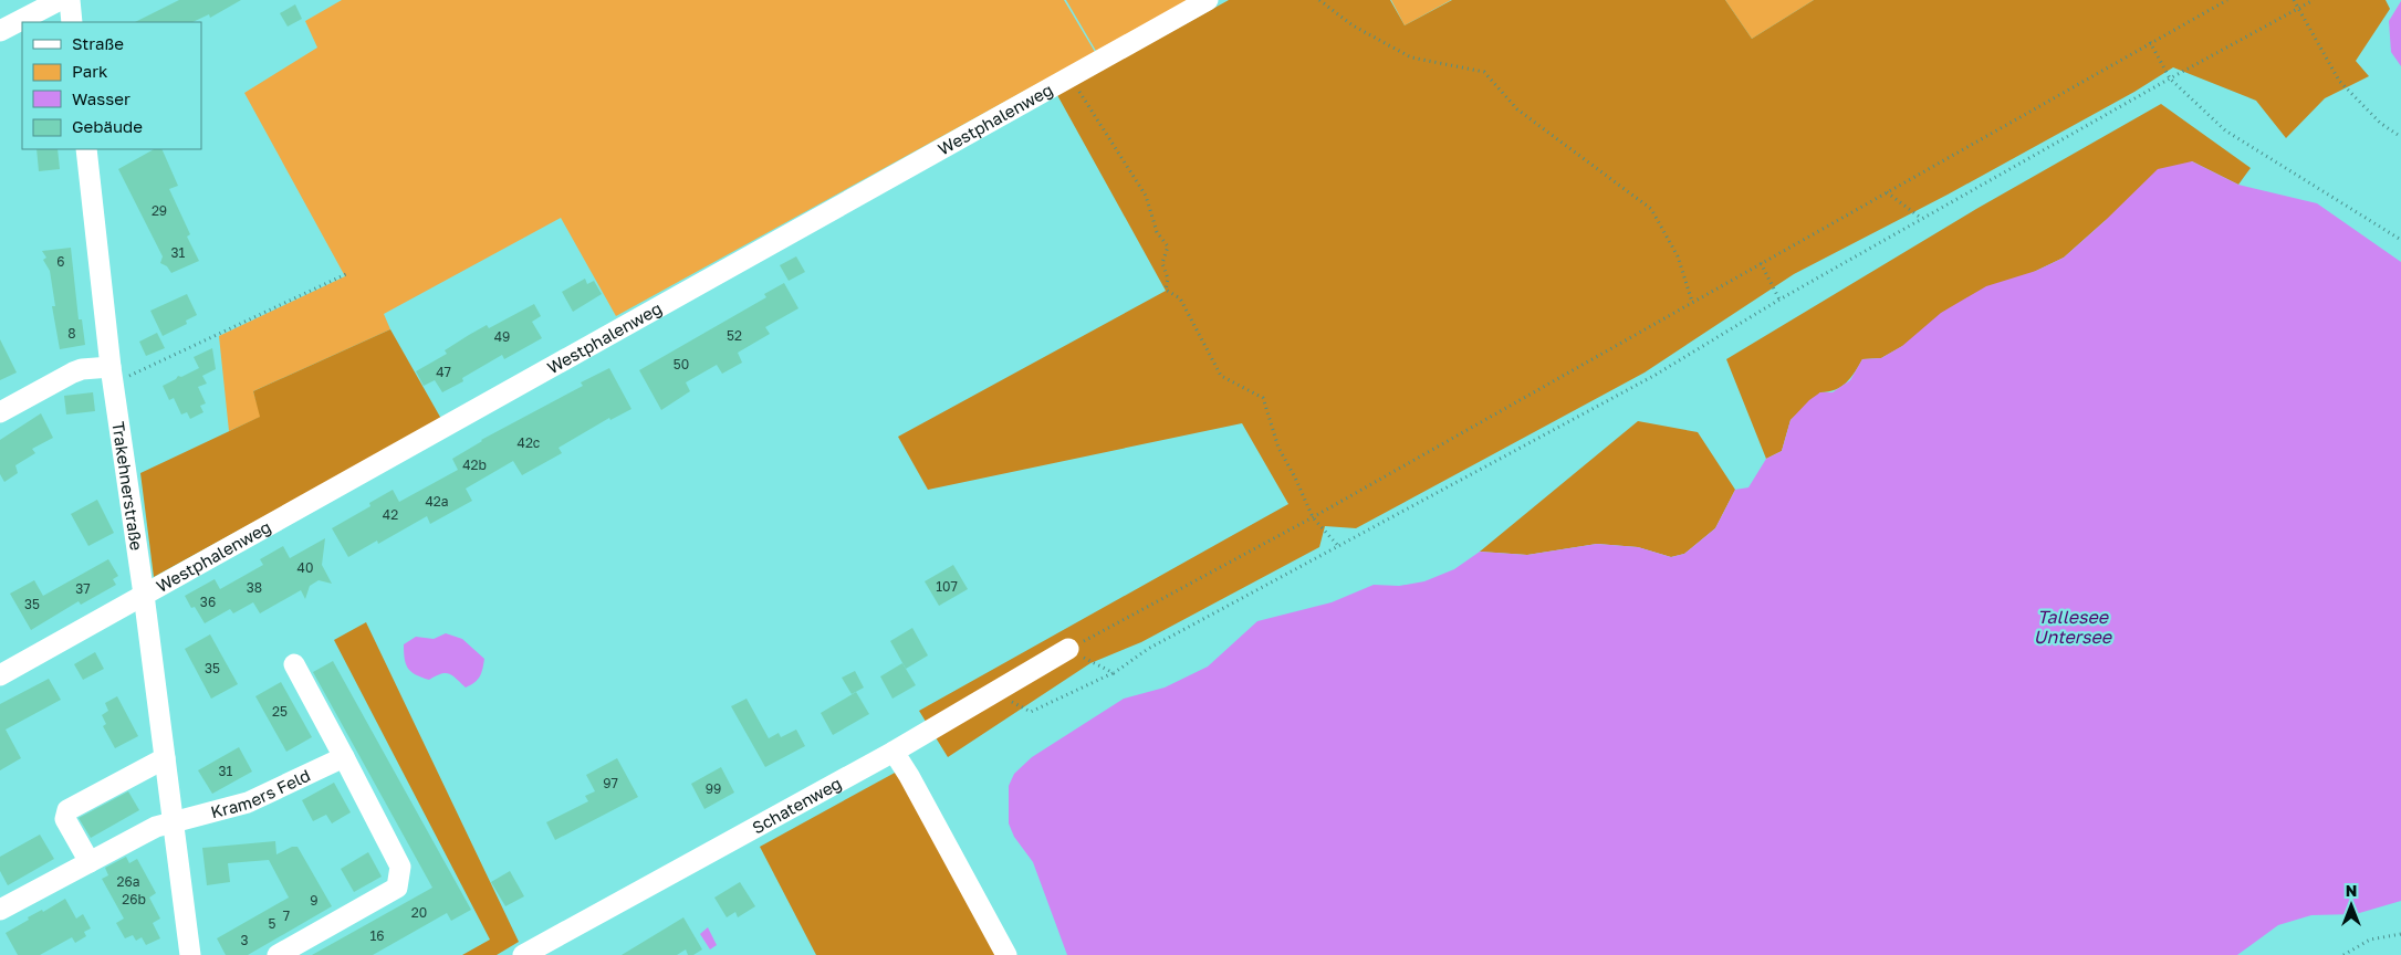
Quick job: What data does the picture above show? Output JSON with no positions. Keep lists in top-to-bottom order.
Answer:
{
  "streets": {
    "street": [
      "Westphalenweg",
      "Trakehnerstraße",
      "Kramers Feld",
      "Schatenweg"
    ]
  },
  "crossings": [
    ["Westphalenweg", "Trakehnerstraße"],
    ["Trakehnerstraße", "Kramers Feld"]
  ],
  "water": ["Tallesee Untersee"],
  "house_numbers": [
    "29",
    "31",
    "6",
    "8",
    "52",
    "49",
    "50",
    "47",
    "42c",
    "42b",
    "42a",
    "42",
    "40",
    "107",
    "38",
    "37",
    "36",
    "35",
    "35",
    "25",
    "31",
    "97",
    "99",
    "26a",
    "26b",
    "9",
    "20",
    "7",
    "5",
    "16",
    "3"
  ],
  "legend": [
    "Straße",
    "Park",
    "Wasser",
    "Gebäude"
  ],
  "north": "top"
}
